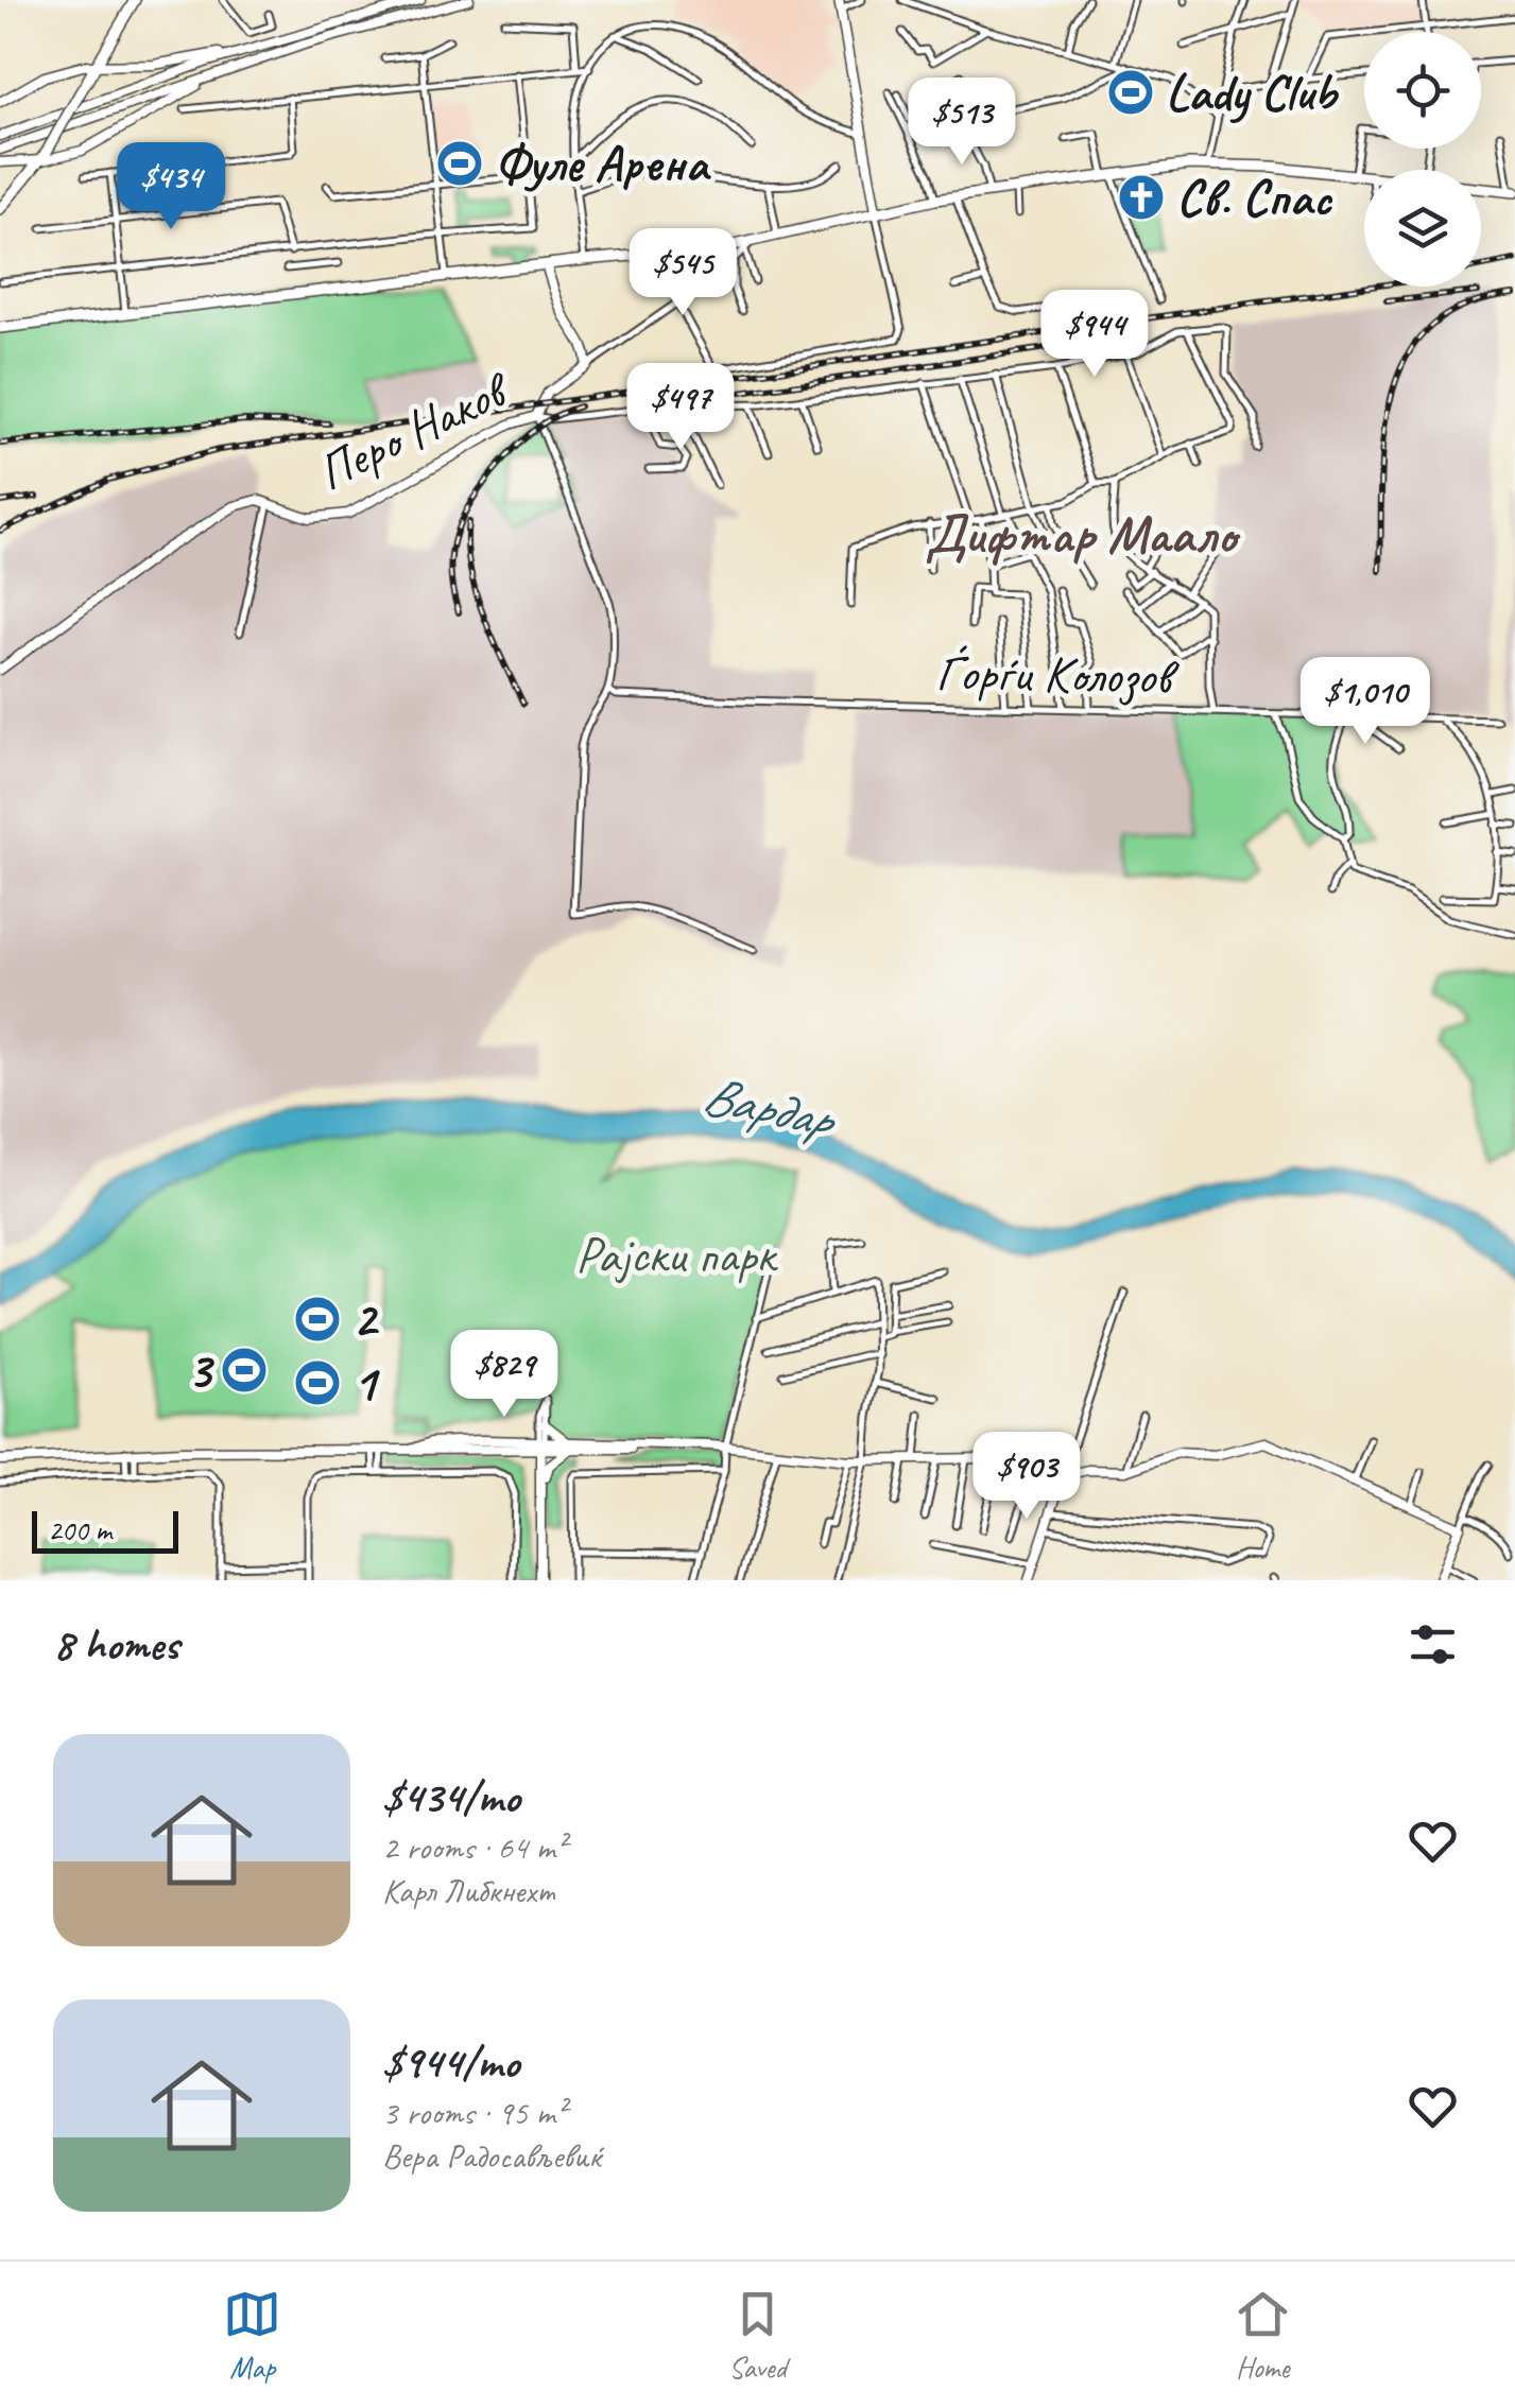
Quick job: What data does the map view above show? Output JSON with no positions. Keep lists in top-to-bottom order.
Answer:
{
  "streets": {
    "street": ["Перо Наков", "Ѓорѓи Колозов"]
  },
  "districts": ["Дифтар Маало"],
  "water": ["Вардар"],
  "parks": ["Рајски парк"],
  "places": {
    "sports": [
      "Lady Club",
      "Фуле Арена",
      "2",
      "3",
      "1"
    ],
    "church": ["Св. Спас"]
  },
  "scale_bar": "200 m",
  "page": {
    "price": [
      "$513",
      "$434",
      "$545",
      "$944",
      "$497",
      "$1,010",
      "$829",
      "$903"
    ],
    "scale": "200 m",
    "heading": "8 homes",
    "list": [
      {
        "name": "$434/mo",
        "note": "2 rooms · 64 m² · Карл Либкнехт"
      },
      {
        "name": "$944/mo",
        "note": "3 rooms · 95 m² · Вера Радосављевиќ"
      }
    ],
    "tabs": ["Map", "Saved", "Home"]
  }
}
